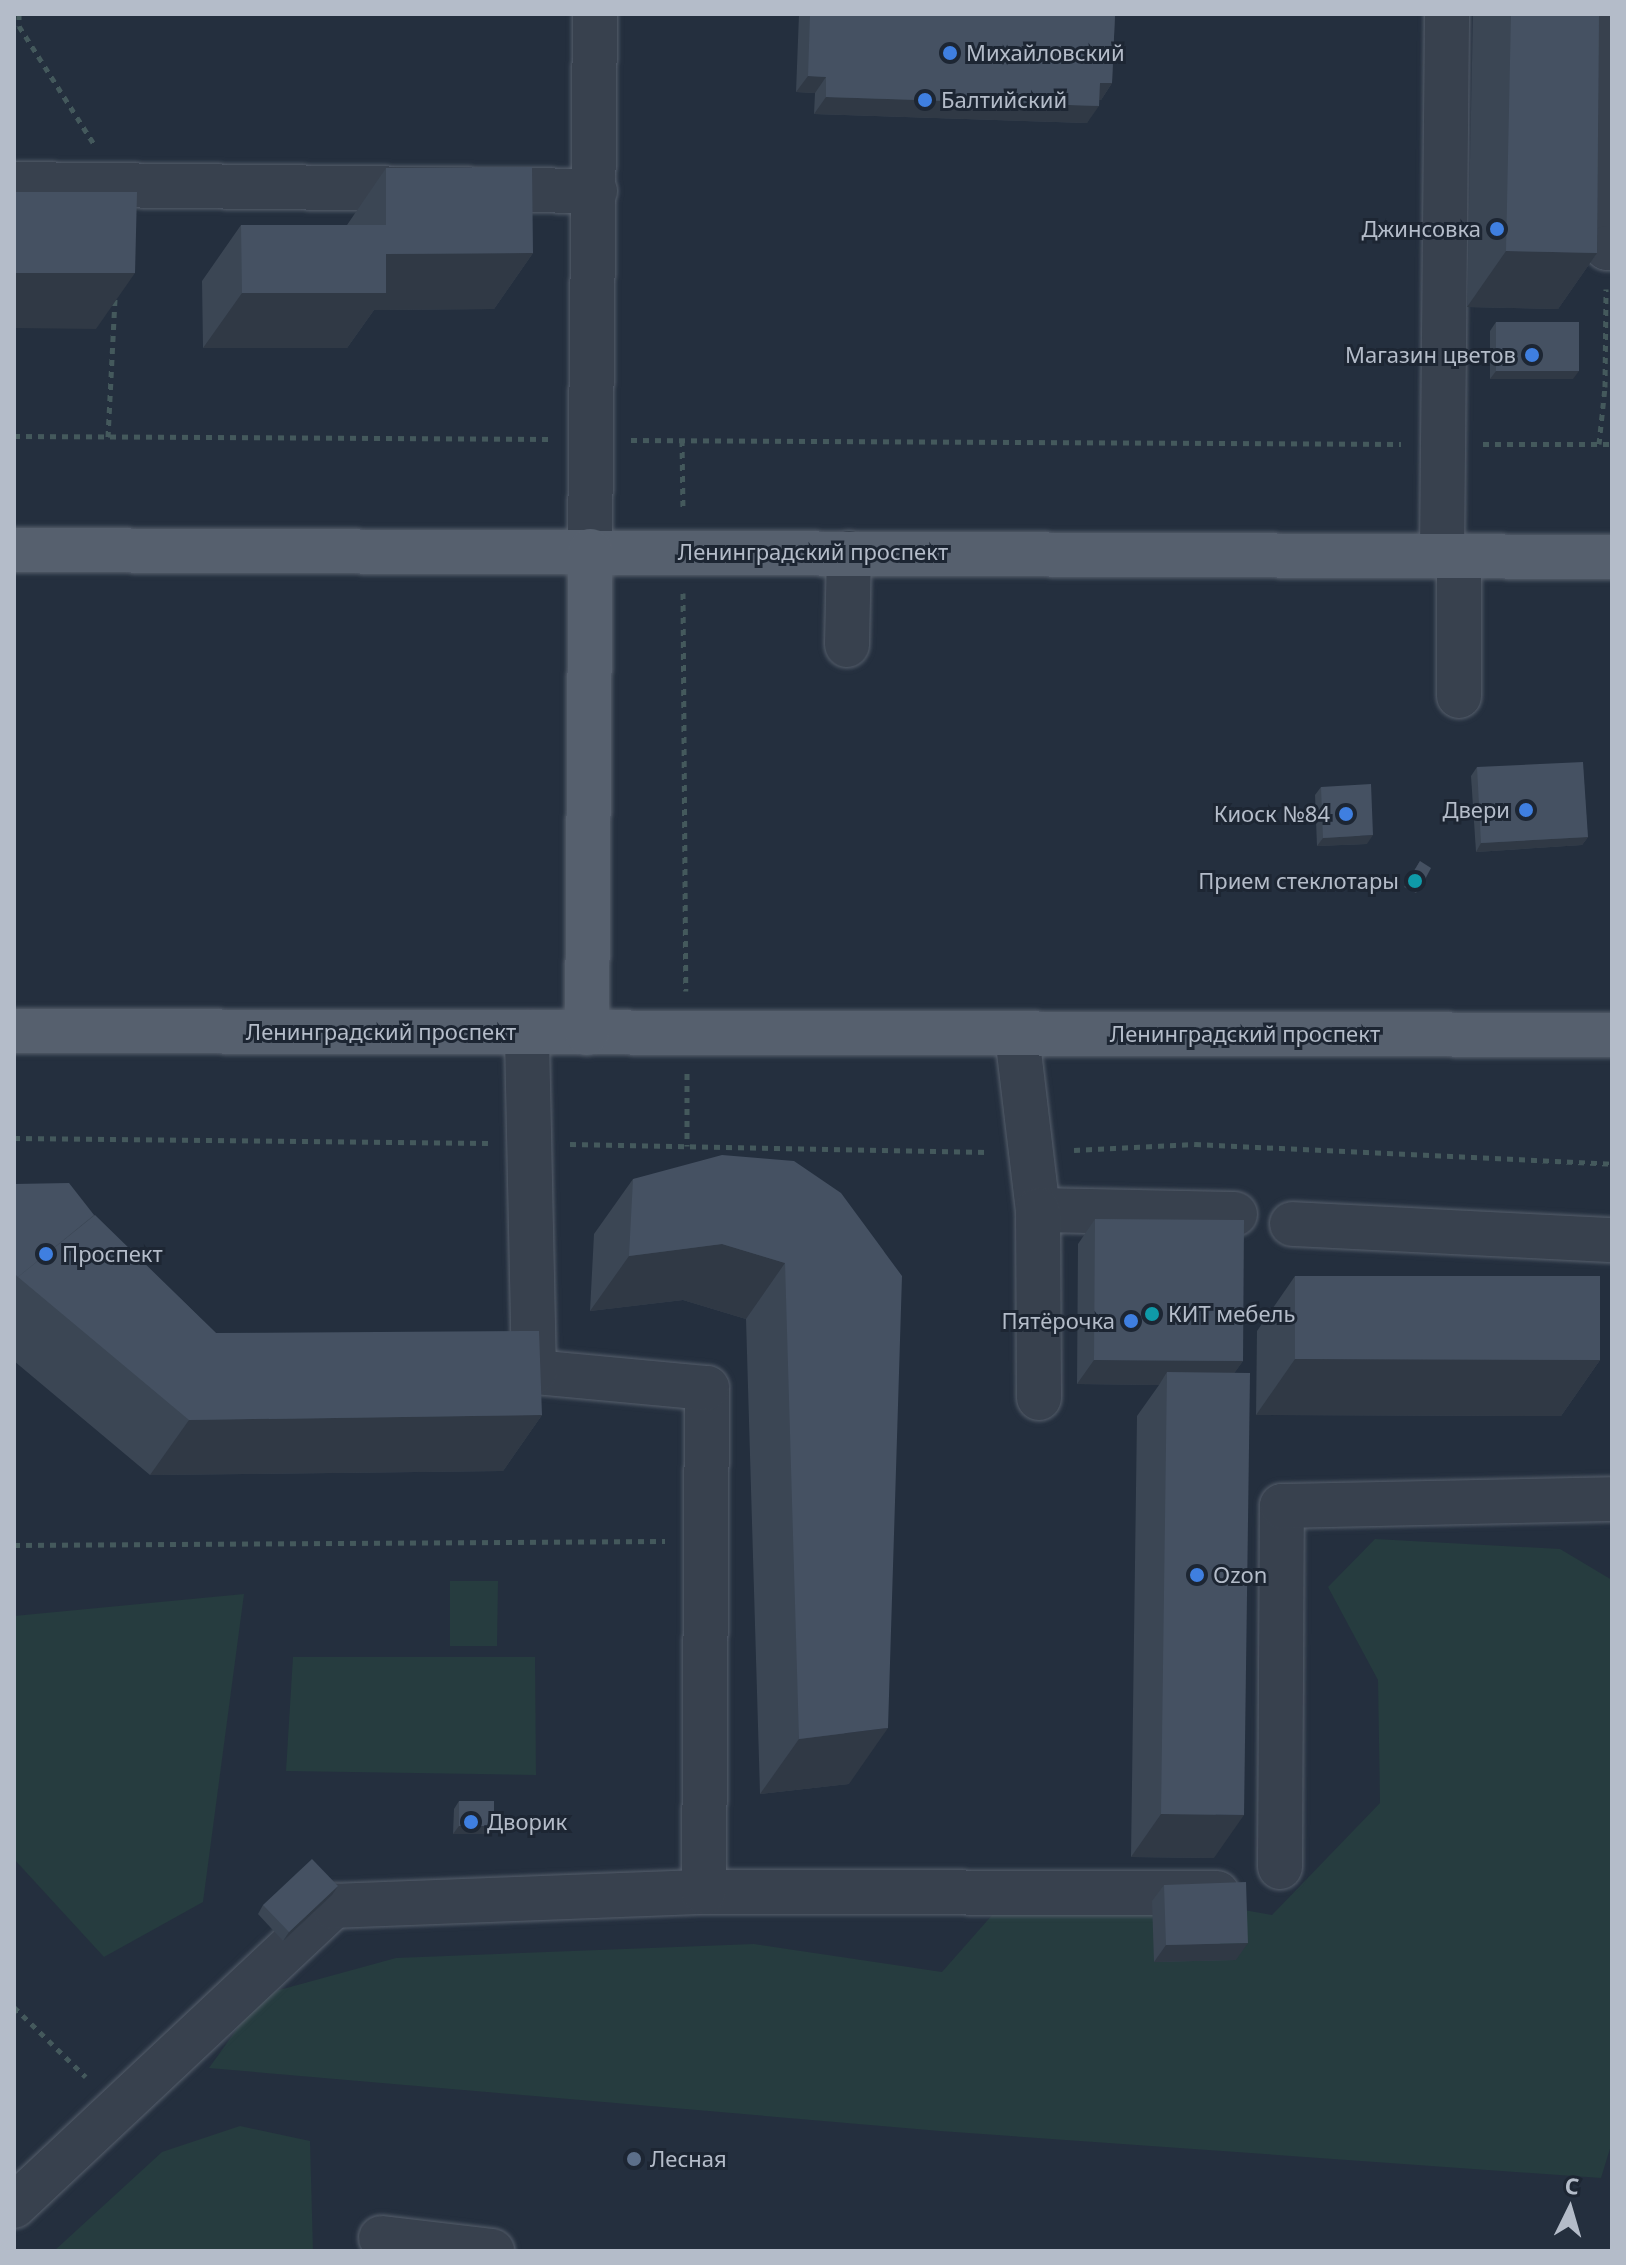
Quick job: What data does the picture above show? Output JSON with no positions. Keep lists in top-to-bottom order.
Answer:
{
  "streets": {
    "main road": ["Ленинградский проспект"]
  },
  "places": [
    "Михайловский",
    "Балтийский",
    "Джинсовка",
    "Магазин цветов",
    "Двери",
    "Киоск №84",
    "Прием стеклотары",
    "Проспект",
    "КИТ мебель",
    "Пятёрочка",
    "Ozon",
    "Дворик",
    "Лесная"
  ],
  "north": "top"
}
